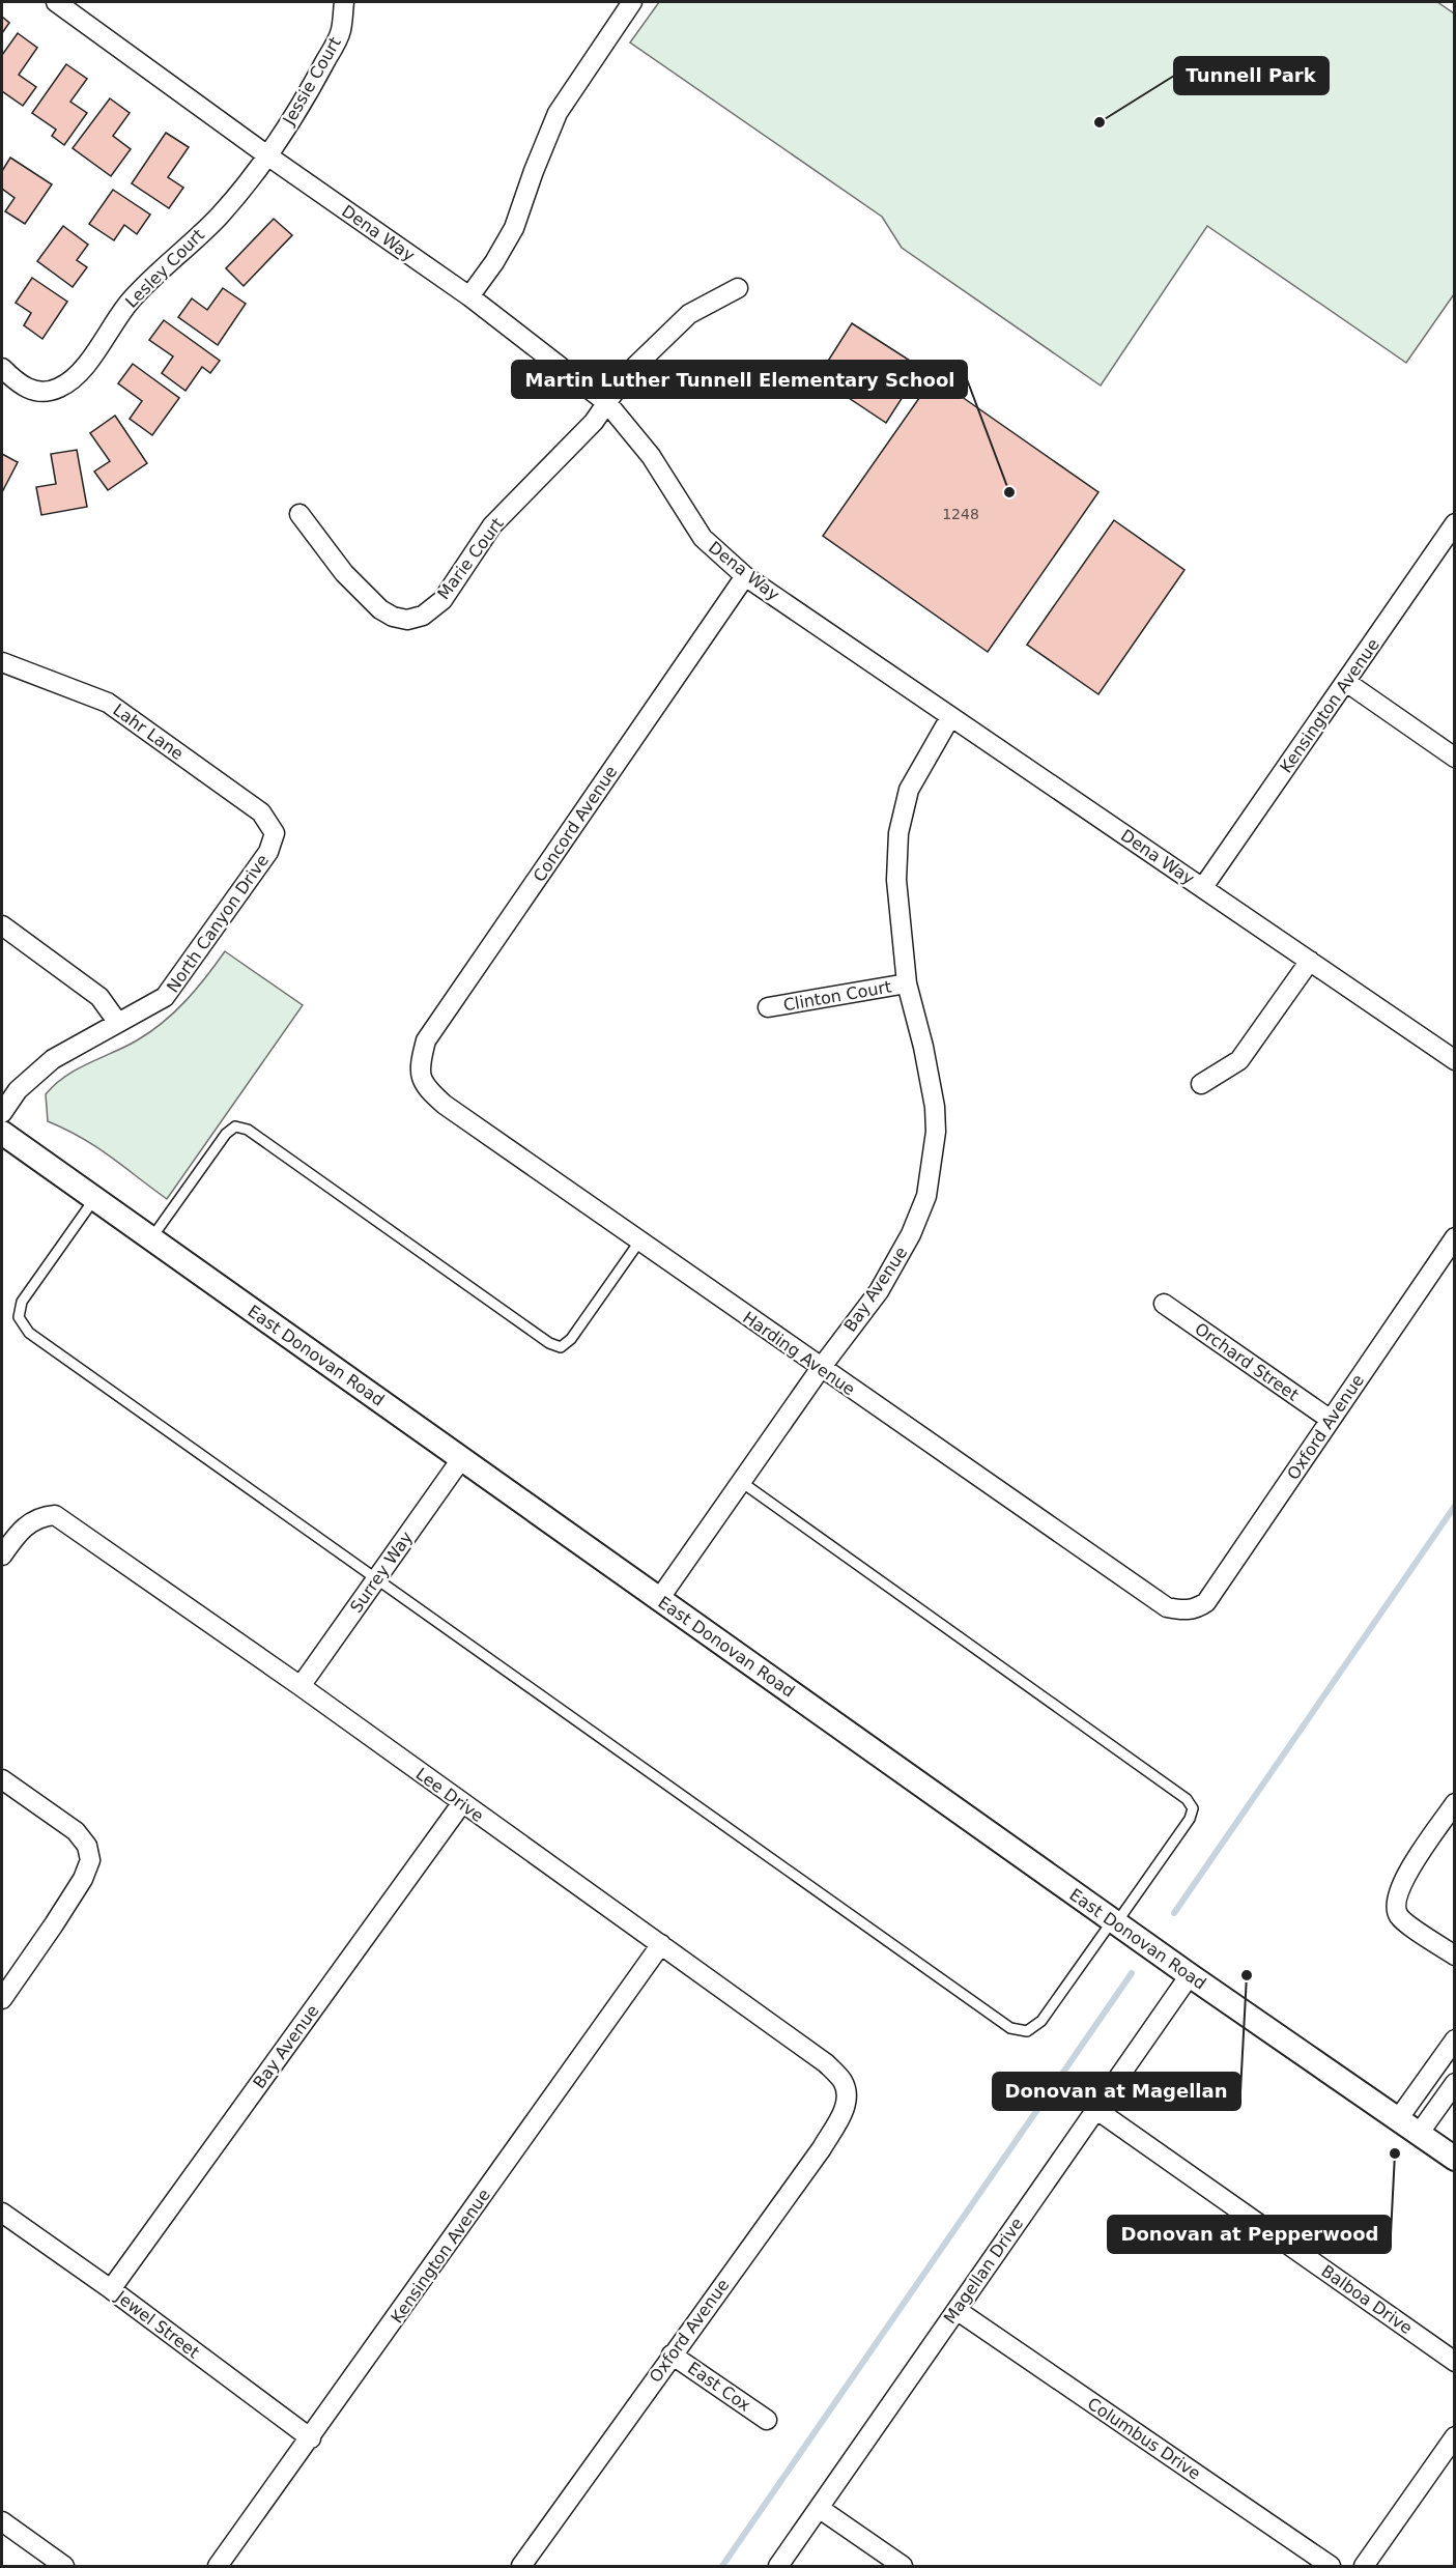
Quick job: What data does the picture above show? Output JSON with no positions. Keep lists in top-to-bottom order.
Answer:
{
  "streets": {
    "street": [
      "Jessie Court",
      "Dena Way",
      "Lesley Court",
      "Marie Court",
      "Kensington Avenue",
      "Lahr Lane",
      "Concord Avenue",
      "North Canyon Drive",
      "Clinton Court",
      "Bay Avenue",
      "Harding Avenue",
      "East Donovan Road",
      "Orchard Street",
      "Oxford Avenue",
      "Surrey Way",
      "Lee Drive",
      "Magellan Drive",
      "Balboa Drive",
      "Jewel Street",
      "East Cox",
      "Columbus Drive"
    ]
  },
  "crossings": [
    ["Jessie Court", "Dena Way"],
    ["Jessie Court", "Lesley Court"],
    ["Dena Way", "Lesley Court"],
    ["Dena Way", "Marie Court"],
    ["Dena Way", "Kensington Avenue"],
    ["Dena Way", "Concord Avenue"],
    ["Dena Way", "Bay Avenue"],
    ["Kensington Avenue", "Lee Drive"],
    ["Kensington Avenue", "Jewel Street"],
    ["Lahr Lane", "North Canyon Drive"],
    ["Concord Avenue", "Harding Avenue"],
    ["Clinton Court", "Bay Avenue"],
    ["Bay Avenue", "Harding Avenue"],
    ["Bay Avenue", "East Donovan Road"],
    ["Bay Avenue", "Lee Drive"],
    ["Bay Avenue", "Jewel Street"],
    ["Harding Avenue", "Oxford Avenue"],
    ["East Donovan Road", "Surrey Way"],
    ["East Donovan Road", "Magellan Drive"],
    ["Orchard Street", "Oxford Avenue"],
    ["Oxford Avenue", "Lee Drive"],
    ["Oxford Avenue", "East Cox"],
    ["Surrey Way", "Lee Drive"],
    ["Magellan Drive", "Balboa Drive"],
    ["Magellan Drive", "Columbus Drive"]
  ],
  "places": [
    "Tunnell Park",
    "Martin Luther Tunnell Elementary School",
    "Donovan at Magellan",
    "Donovan at Pepperwood"
  ],
  "house_numbers": ["1248"]
}
